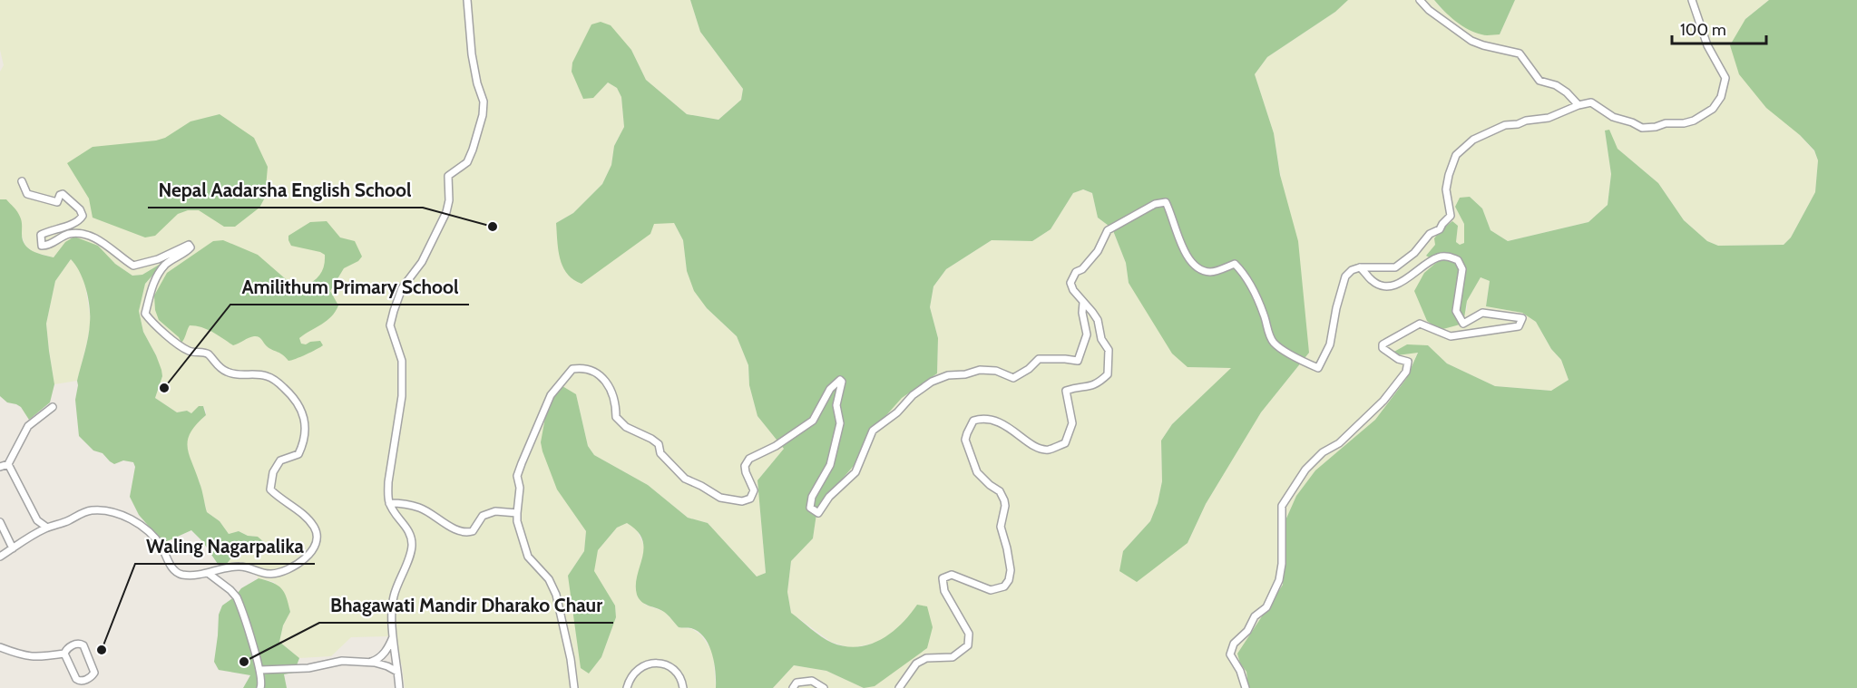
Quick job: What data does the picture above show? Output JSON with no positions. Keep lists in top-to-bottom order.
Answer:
{
  "places": [
    "Nepal Aadarsha English School",
    "Amilithum Primary School",
    "Waling Nagarpalika",
    "Bhagawati Mandir Dharako Chaur"
  ],
  "scale_bar": "100 m"
}
